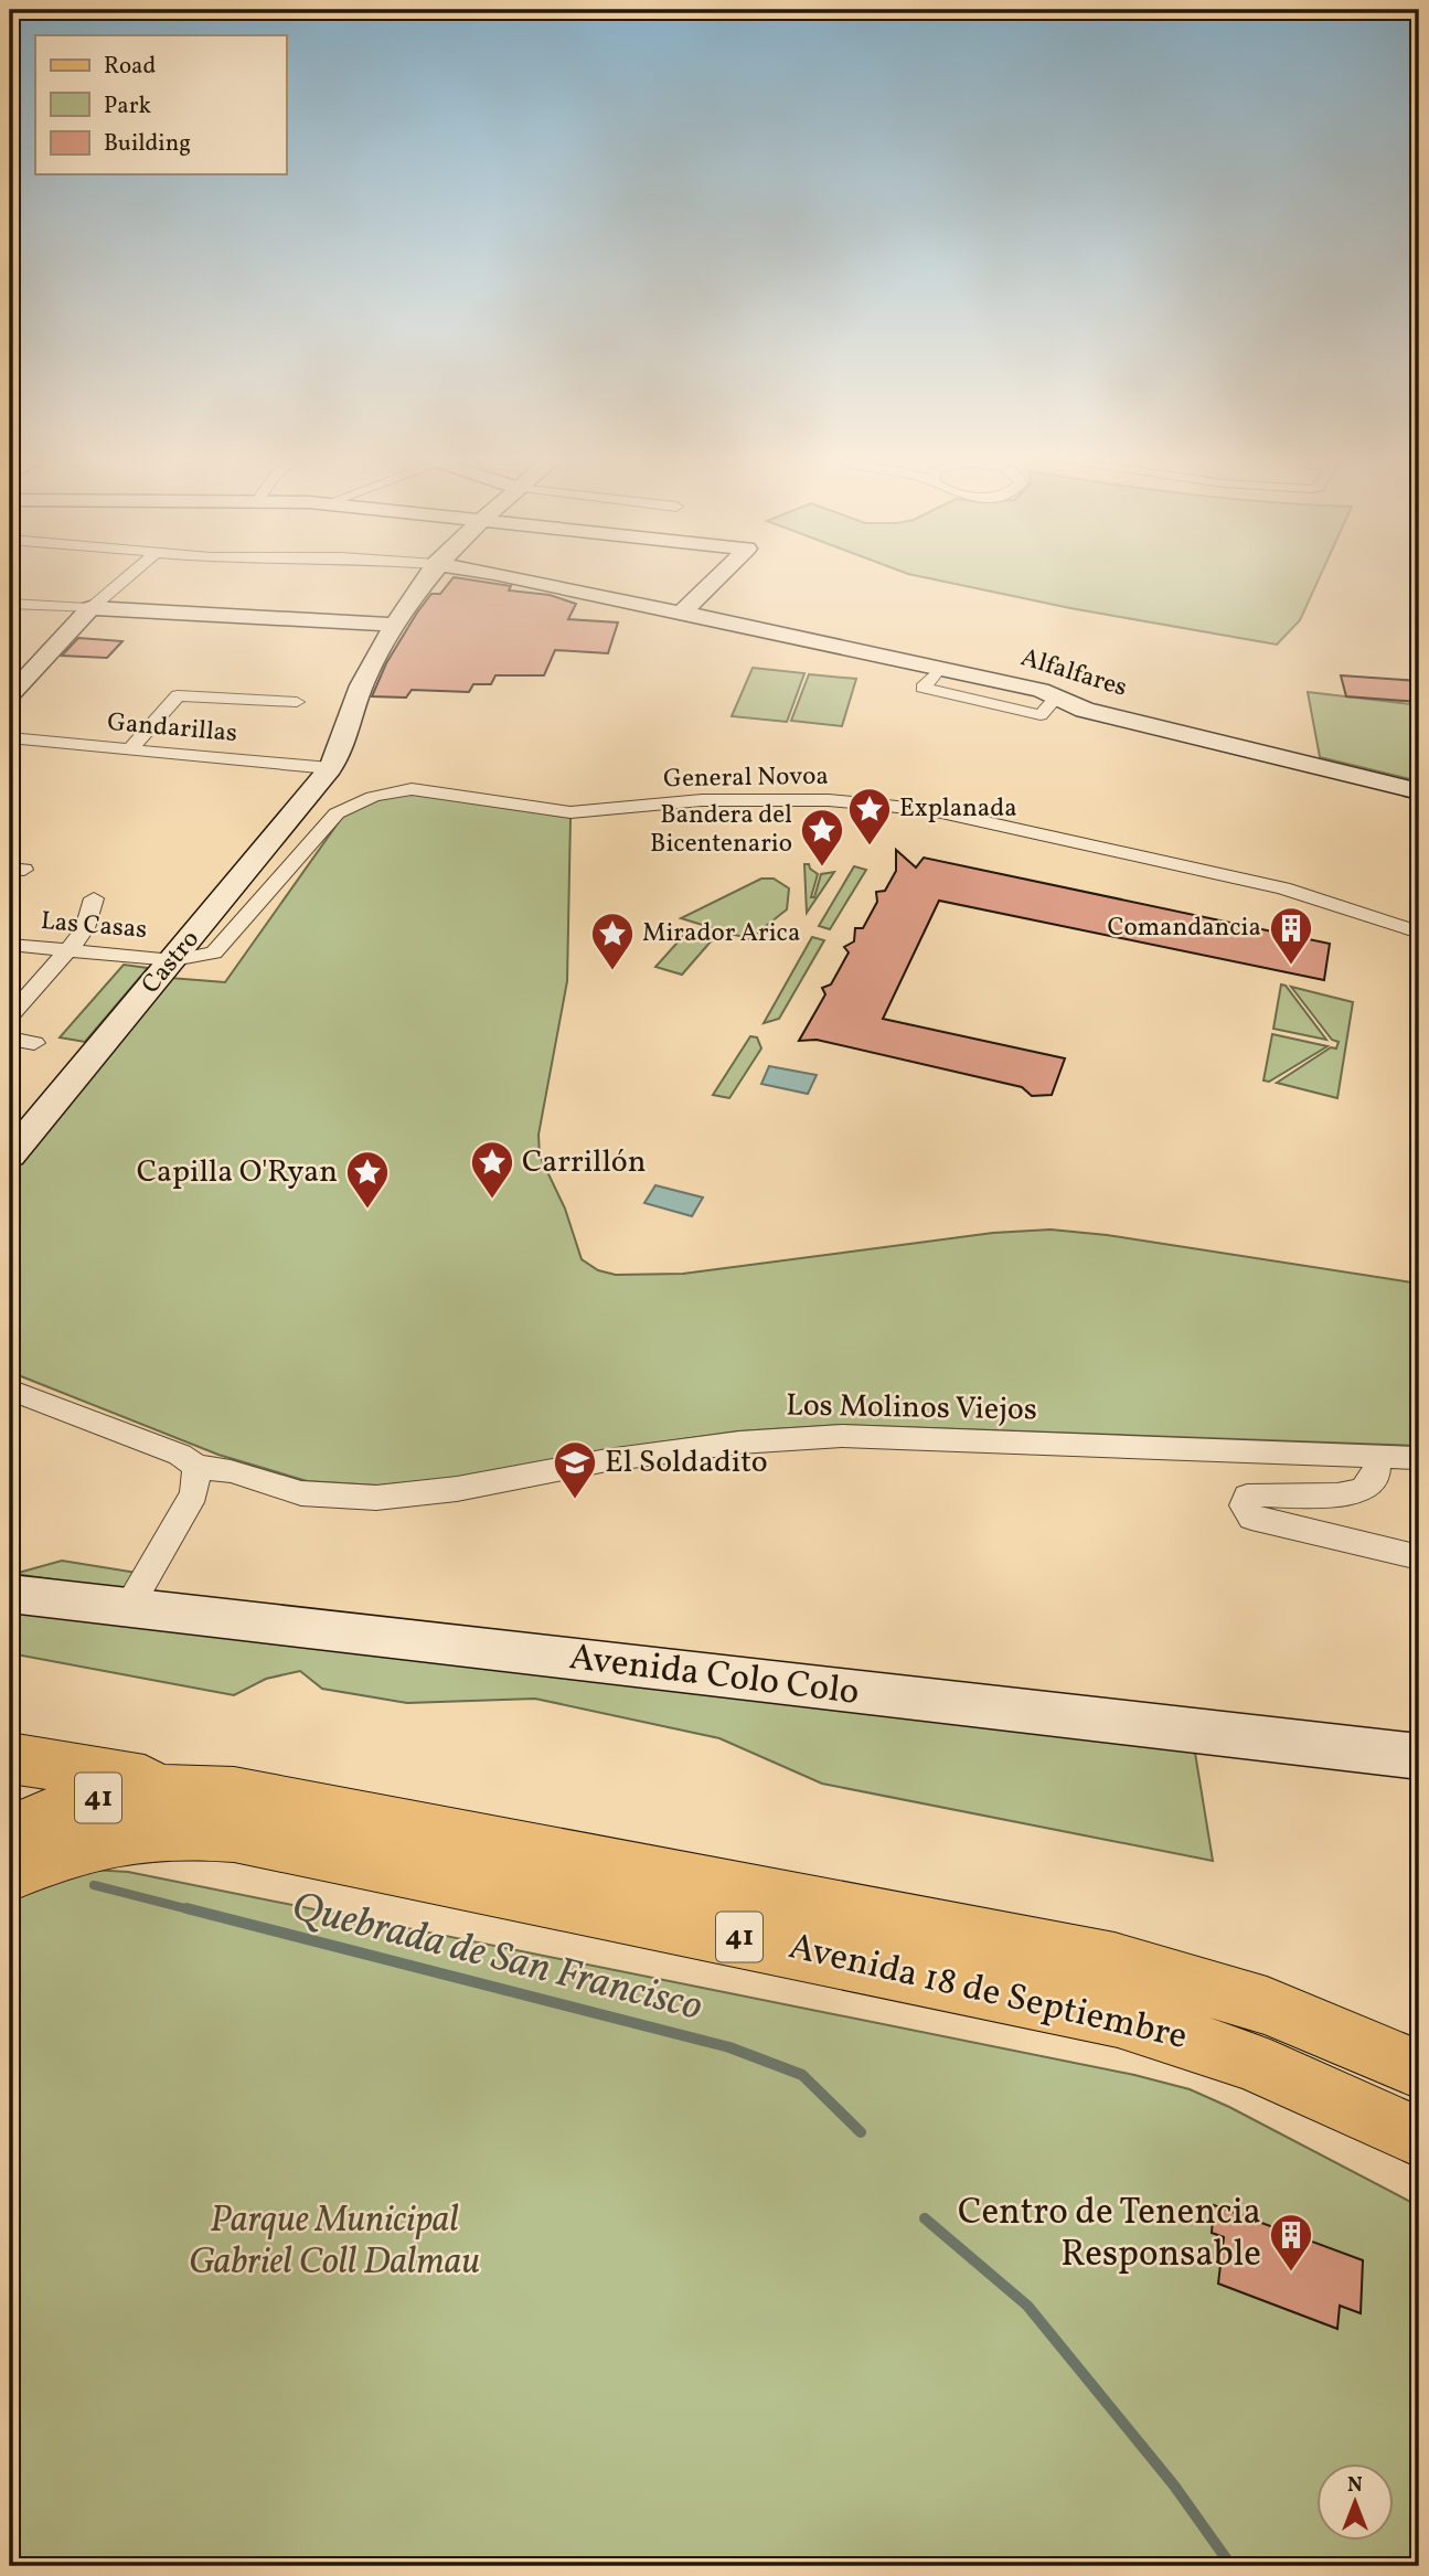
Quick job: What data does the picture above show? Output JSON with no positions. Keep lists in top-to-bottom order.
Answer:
{
  "streets": {
    "main road": ["41", "Avenida 18 de Septiembre"],
    "street": [
      "Alfalfares",
      "Gandarillas",
      "General Novoa",
      "Las Casas",
      "Castro",
      "Los Molinos Viejos",
      "Avenida Colo Colo"
    ]
  },
  "crossings": [
    ["Gandarillas", "Castro"],
    ["General Novoa", "Las Casas"],
    ["General Novoa", "Castro"],
    ["Las Casas", "Castro"],
    ["41", "Avenida 18 de Septiembre"]
  ],
  "water": ["Quebrada de San Francisco"],
  "parks": ["Parque Municipal Gabriel Coll Dalmau"],
  "places": {
    "place": [
      "Explanada",
      "Bandera del Bicentenario",
      "Mirador Arica",
      "Carrillón",
      "Capilla O'Ryan"
    ],
    "building": ["Comandancia", "Centro de Tenencia Responsable"],
    "school or university": ["El Soldadito"]
  },
  "legend": ["Road", "Park", "Building"],
  "north": "top"
}
